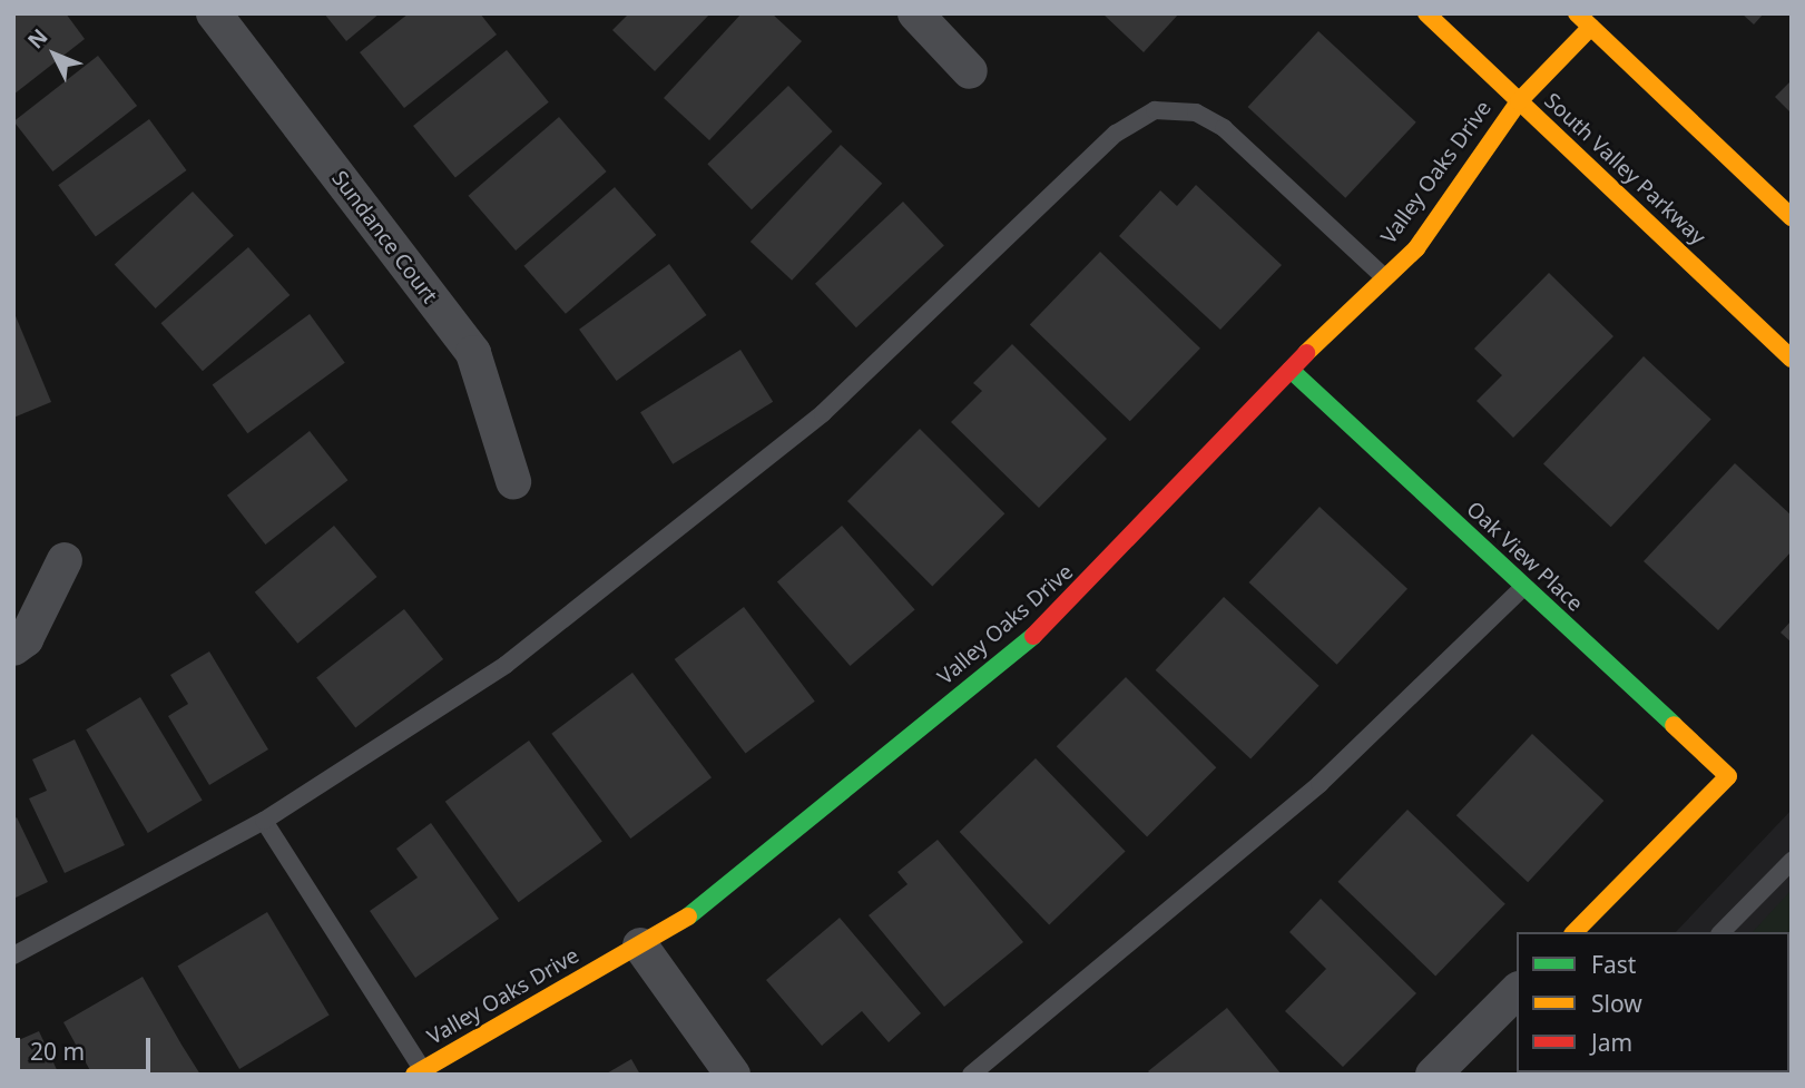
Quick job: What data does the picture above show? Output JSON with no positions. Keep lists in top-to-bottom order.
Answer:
{
  "streets": {
    "street": [
      "South Valley Parkway",
      "Valley Oaks Drive",
      "Sundance Court",
      "Oak View Place"
    ]
  },
  "crossings": [
    ["South Valley Parkway", "Valley Oaks Drive"],
    ["Valley Oaks Drive", "Oak View Place"]
  ],
  "legend": ["Fast", "Slow", "Jam"],
  "scale_bar": "20 m",
  "north": "top left"
}
